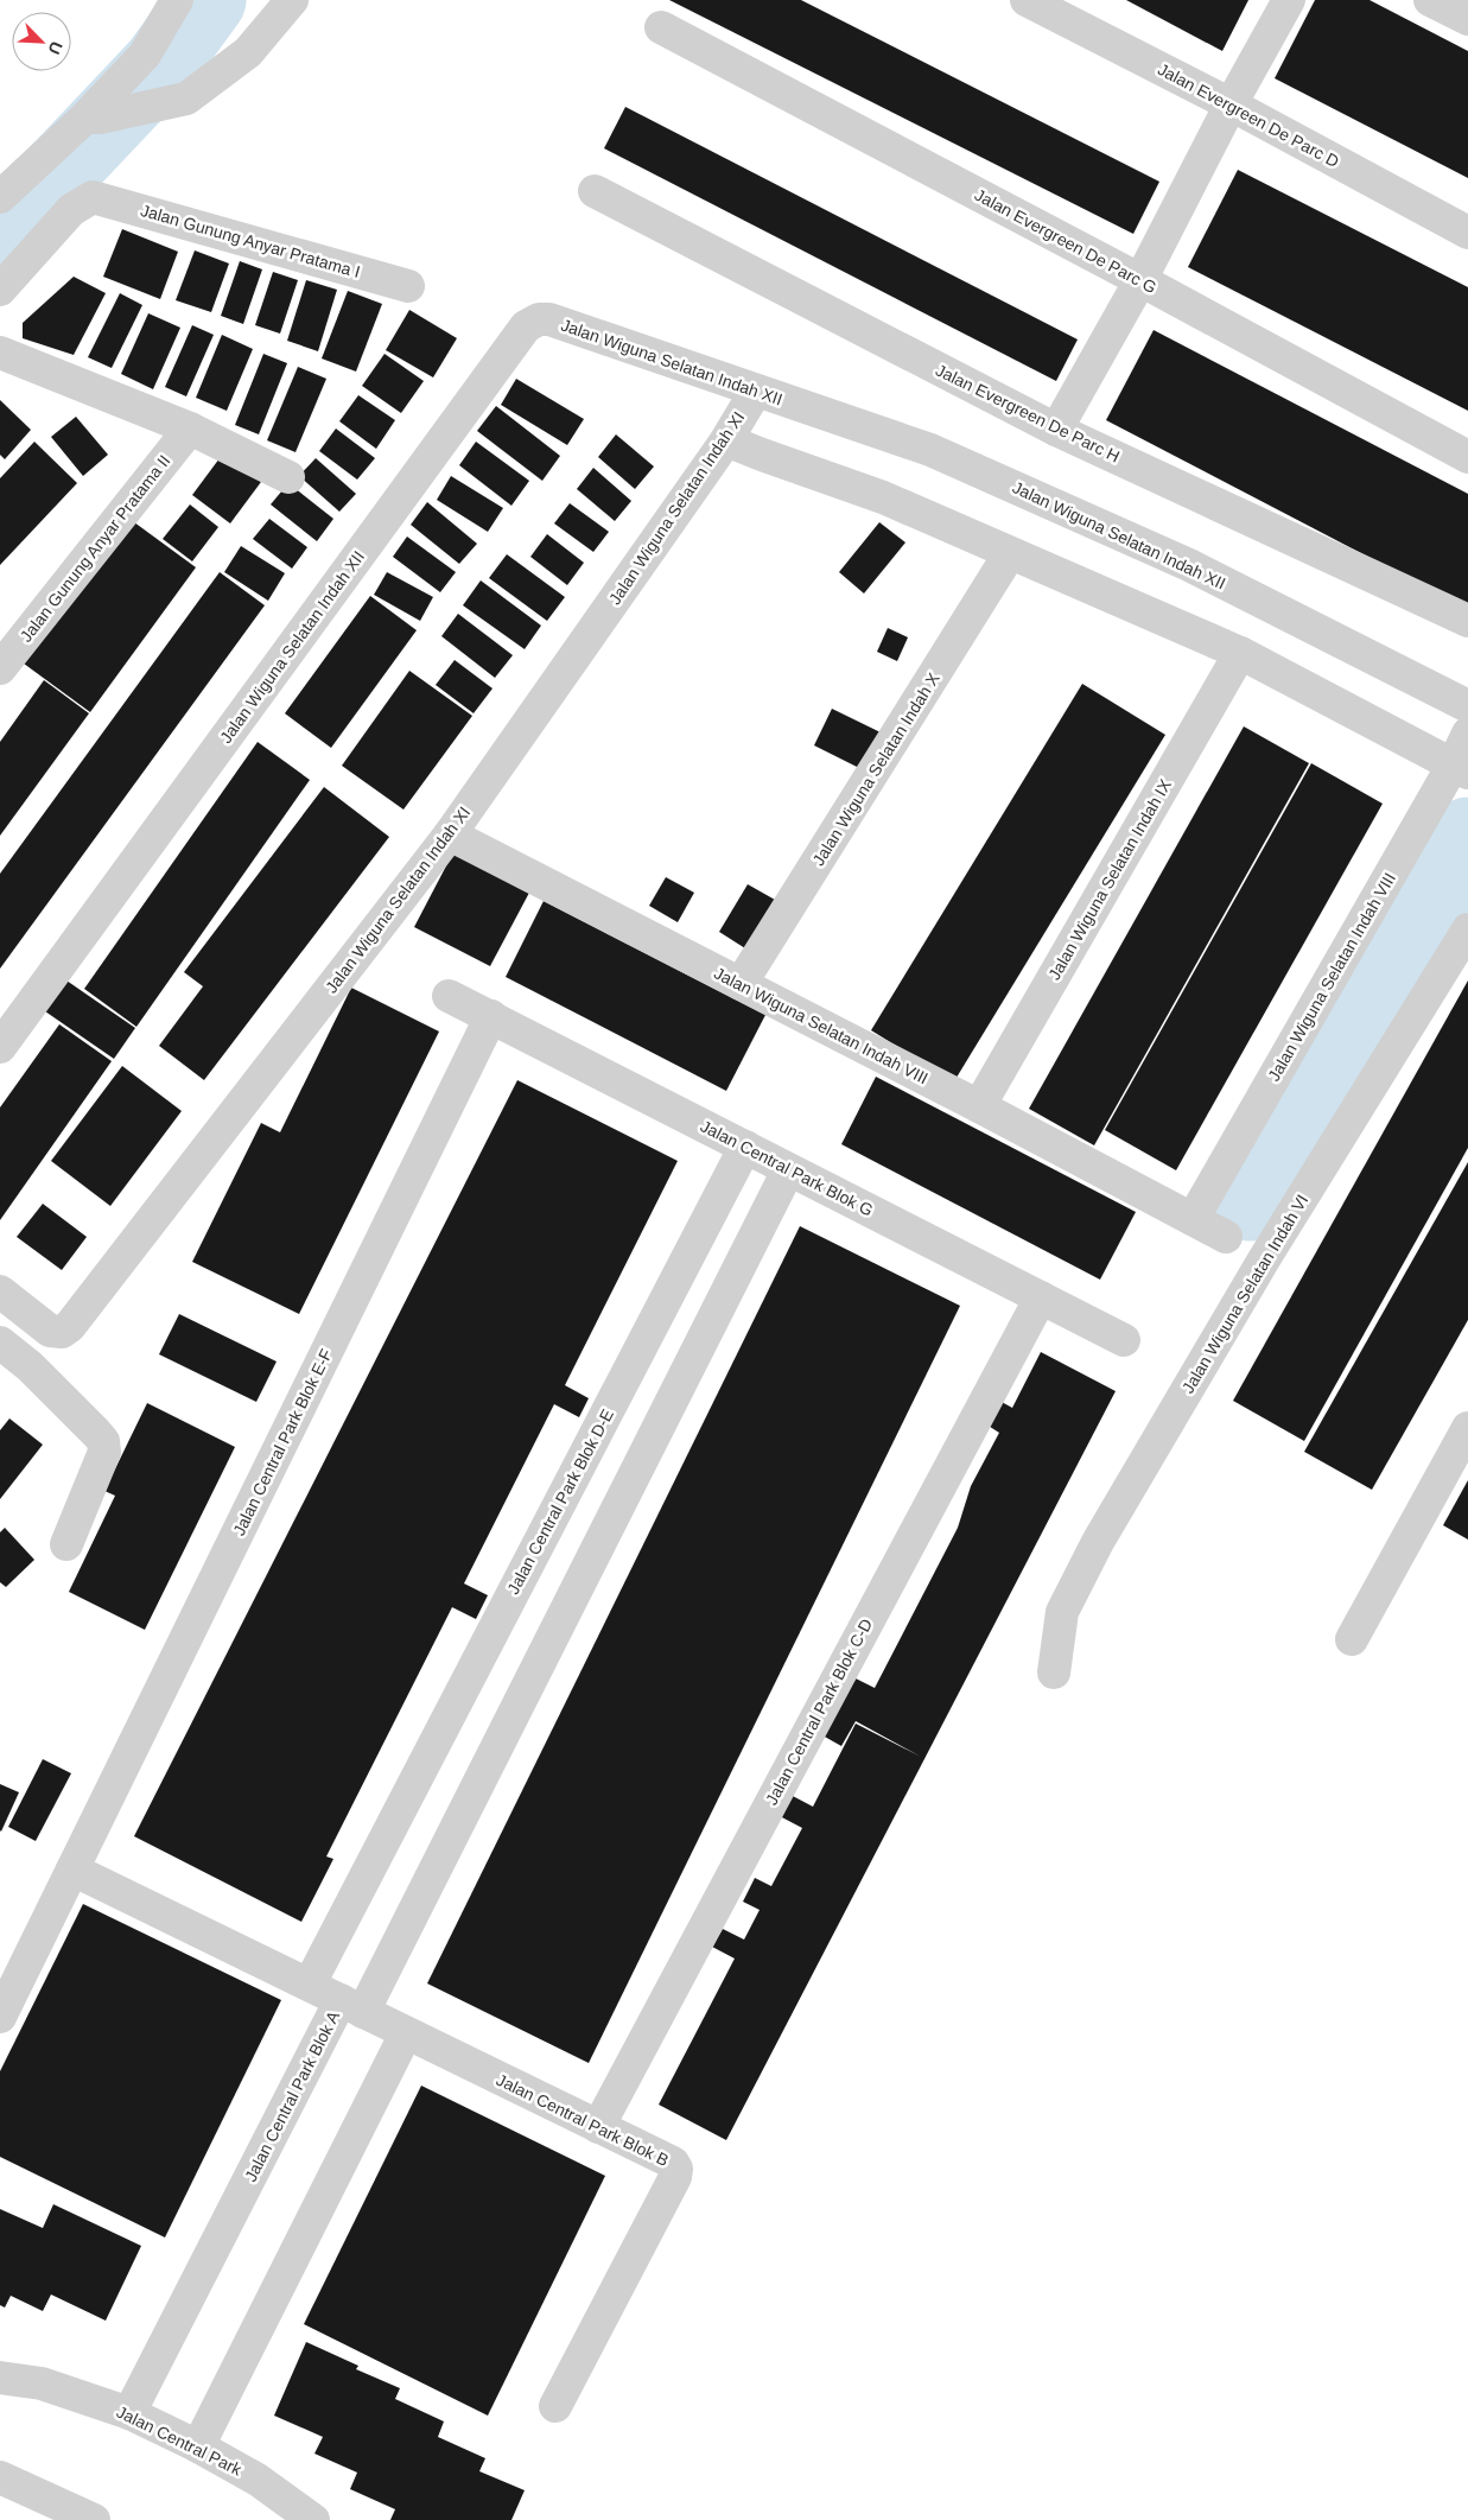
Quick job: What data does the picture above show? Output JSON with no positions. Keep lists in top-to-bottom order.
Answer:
{
  "streets": {
    "street": [
      "Jalan Evergreen De Parc D",
      "Jalan Gunung Anyar Pratama I",
      "Jalan Evergreen De Parc G",
      "Jalan Wiguna Selatan Indah XII",
      "Jalan Evergreen De Parc H",
      "Jalan Wiguna Selatan Indah XI",
      "Jalan Gunung Anyar Pratama II",
      "Jalan Wiguna Selatan Indah X",
      "Jalan Wiguna Selatan Indah IX",
      "Jalan Wiguna Selatan Indah VIII",
      "Jalan Central Park Blok G",
      "Jalan Wiguna Selatan Indah VI",
      "Jalan Central Park Blok E-F",
      "Jalan Central Park Blok D-E",
      "Jalan Central Park Blok C-D",
      "Jalan Central Park Blok A",
      "Jalan Central Park Blok B",
      "Jalan Central Park"
    ]
  },
  "crossings": [
    ["Jalan Wiguna Selatan Indah XII", "Jalan Wiguna Selatan Indah XI"],
    ["Jalan Wiguna Selatan Indah XI", "Jalan Wiguna Selatan Indah VIII"],
    ["Jalan Wiguna Selatan Indah X", "Jalan Wiguna Selatan Indah VIII"],
    ["Jalan Wiguna Selatan Indah IX", "Jalan Wiguna Selatan Indah VIII"],
    ["Jalan Central Park Blok G", "Jalan Central Park Blok E-F"],
    ["Jalan Central Park Blok G", "Jalan Central Park Blok D-E"],
    ["Jalan Central Park Blok G", "Jalan Central Park Blok C-D"],
    ["Jalan Central Park Blok E-F", "Jalan Central Park Blok A"],
    ["Jalan Central Park Blok D-E", "Jalan Central Park Blok A"],
    ["Jalan Central Park Blok C-D", "Jalan Central Park Blok B"],
    ["Jalan Central Park Blok A", "Jalan Central Park Blok B"],
    ["Jalan Central Park Blok A", "Jalan Central Park"]
  ],
  "north": "bottom right"
}
